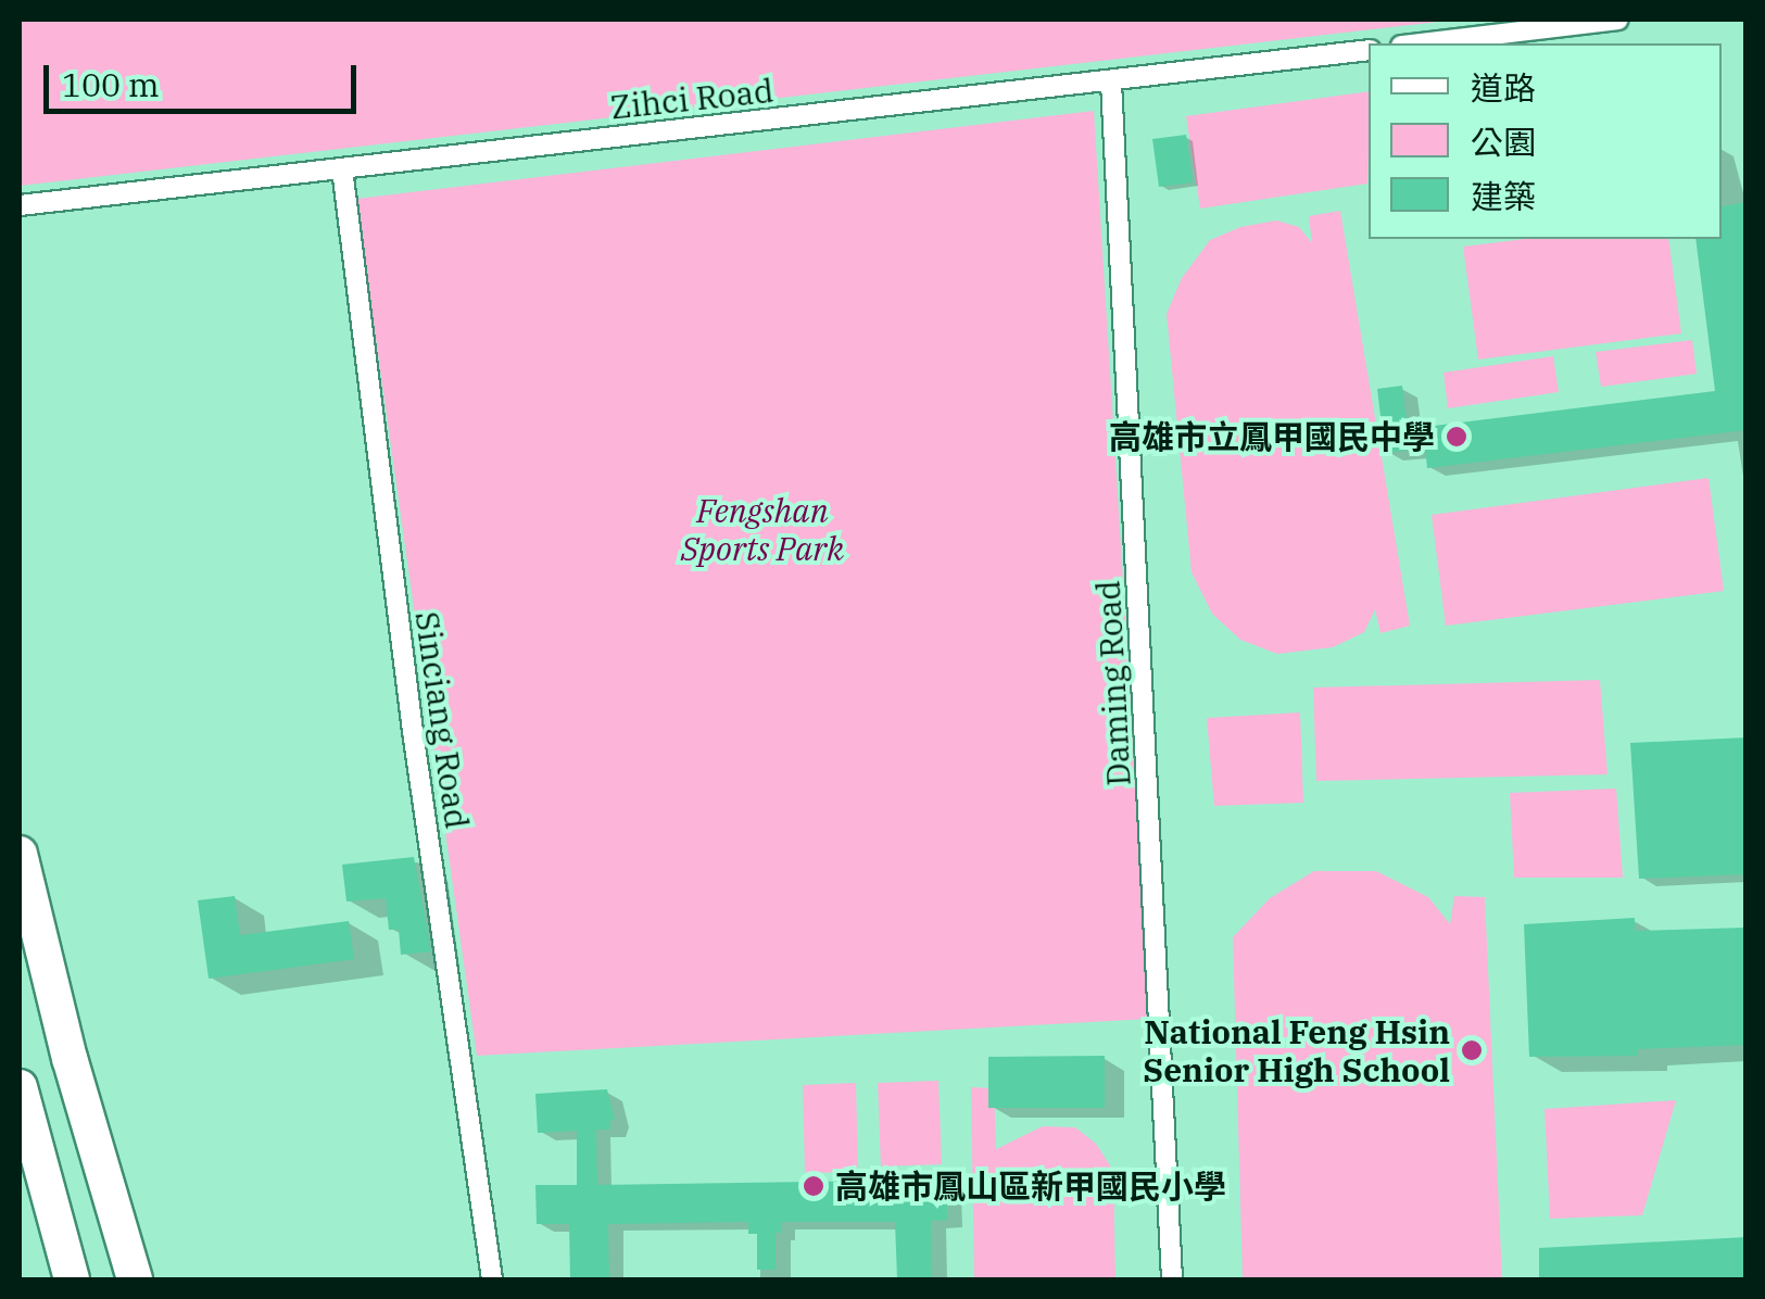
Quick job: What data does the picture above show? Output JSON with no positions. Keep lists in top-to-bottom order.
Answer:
{
  "streets": {
    "street": ["Zihci Road", "Daming Road", "Sinciang Road"]
  },
  "crossings": [
    ["Zihci Road", "Daming Road"],
    ["Zihci Road", "Sinciang Road"]
  ],
  "parks": ["Fengshan Sports Park"],
  "places": ["高雄市立鳳甲國民中學", "National Feng Hsin Senior High School", "高雄市鳳山區新甲國民小學"],
  "legend": ["道路", "公園", "建築"],
  "scale_bar": "100 m"
}
